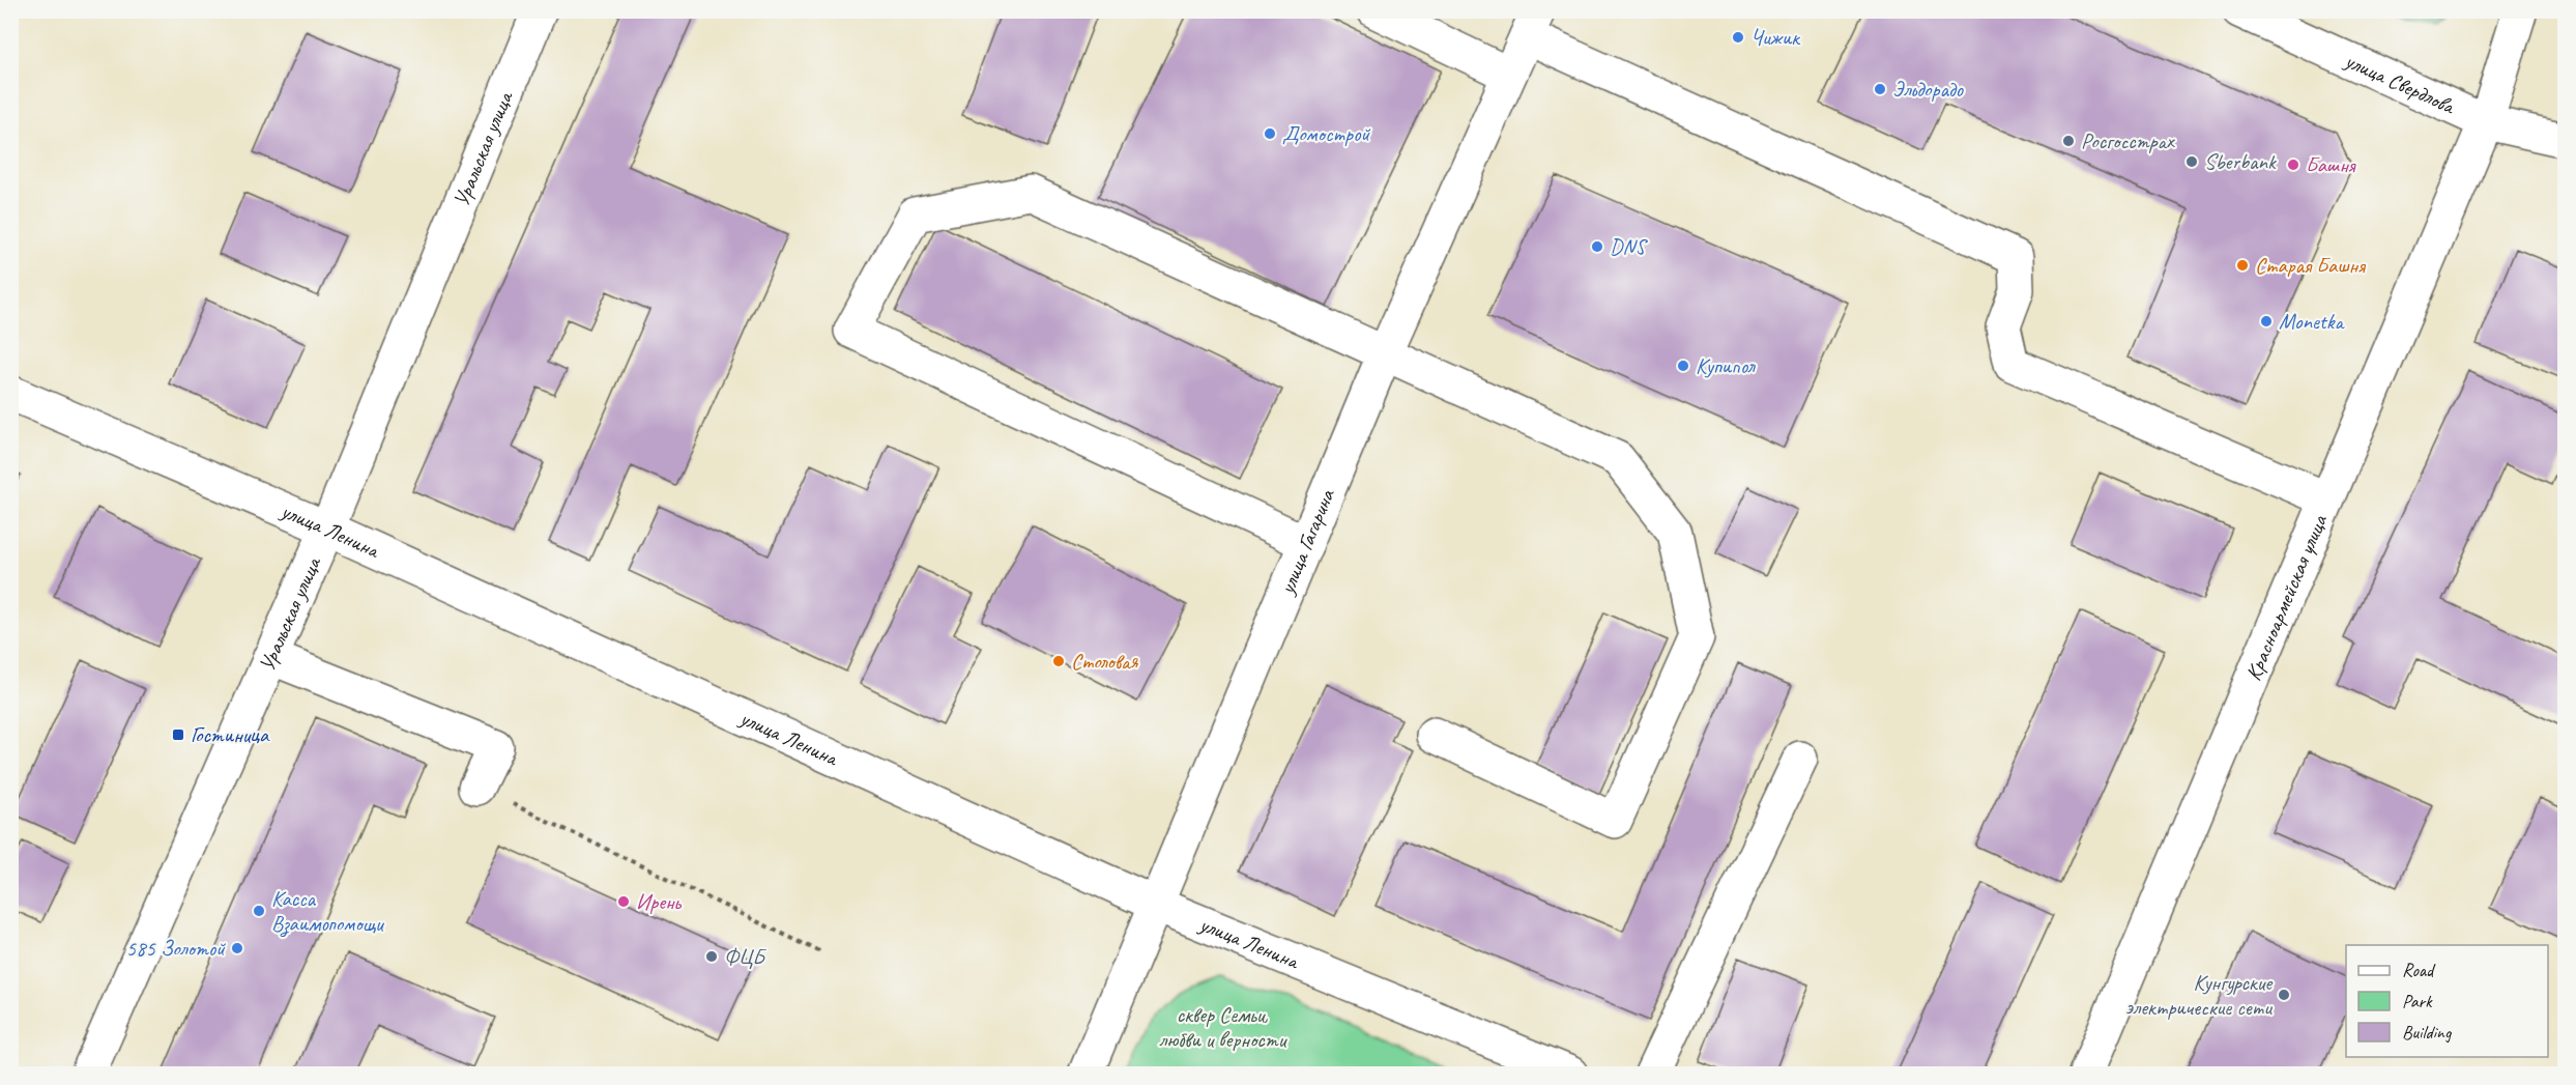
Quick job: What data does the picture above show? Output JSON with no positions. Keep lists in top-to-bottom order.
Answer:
{
  "streets": {
    "street": [
      "улица Свердлова",
      "Уральская улица",
      "улица Ленина",
      "улица Гагарина",
      "Красноармейская улица"
    ]
  },
  "crossings": [
    ["улица Свердлова", "Красноармейская улица"],
    ["Уральская улица", "улица Ленина"],
    ["улица Ленина", "улица Гагарина"]
  ],
  "parks": ["сквер Семьи, любви и верности"],
  "places": {
    "other": [
      "Чижик",
      "Эльдорадо",
      "Домострой",
      "Росгосстрах",
      "Sberbank",
      "Башня",
      "DNS",
      "Старая Башня",
      "Monetka",
      "Купипол",
      "Столовая",
      "Ирень",
      "Касса Взаимопомощи",
      "585 Золотой",
      "ФЦБ",
      "Кунгурские электрические сети"
    ],
    "transit": ["Гостиница"]
  },
  "legend": ["Road", "Park", "Building"]
}
